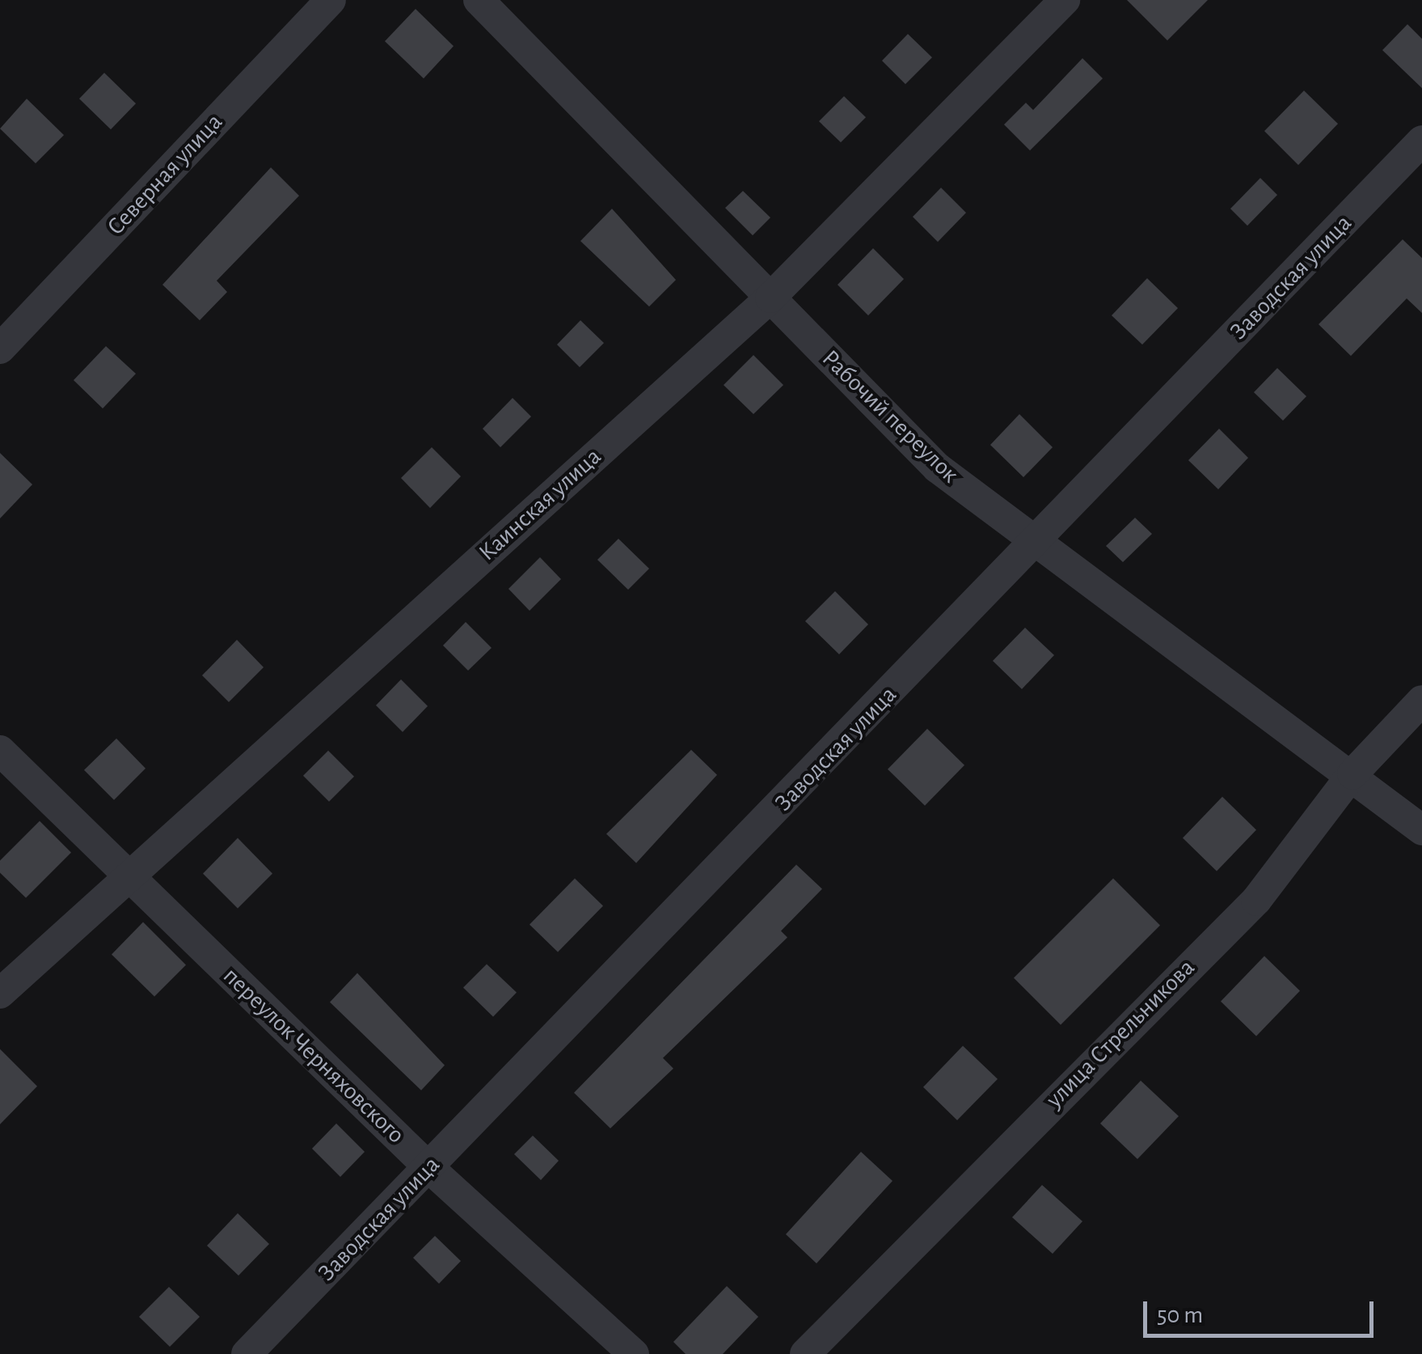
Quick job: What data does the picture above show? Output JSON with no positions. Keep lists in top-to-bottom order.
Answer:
{
  "streets": {
    "street": [
      "Северная улица",
      "Заводская улица",
      "Рабочий переулок",
      "Каинская улица",
      "улица Стрельникова",
      "переулок Черняховского"
    ]
  },
  "crossings": [
    ["Заводская улица", "Рабочий переулок"],
    ["Заводская улица", "переулок Черняховского"],
    ["Рабочий переулок", "Каинская улица"],
    ["Рабочий переулок", "улица Стрельникова"],
    ["Каинская улица", "переулок Черняховского"]
  ],
  "scale_bar": "50 m"
}
